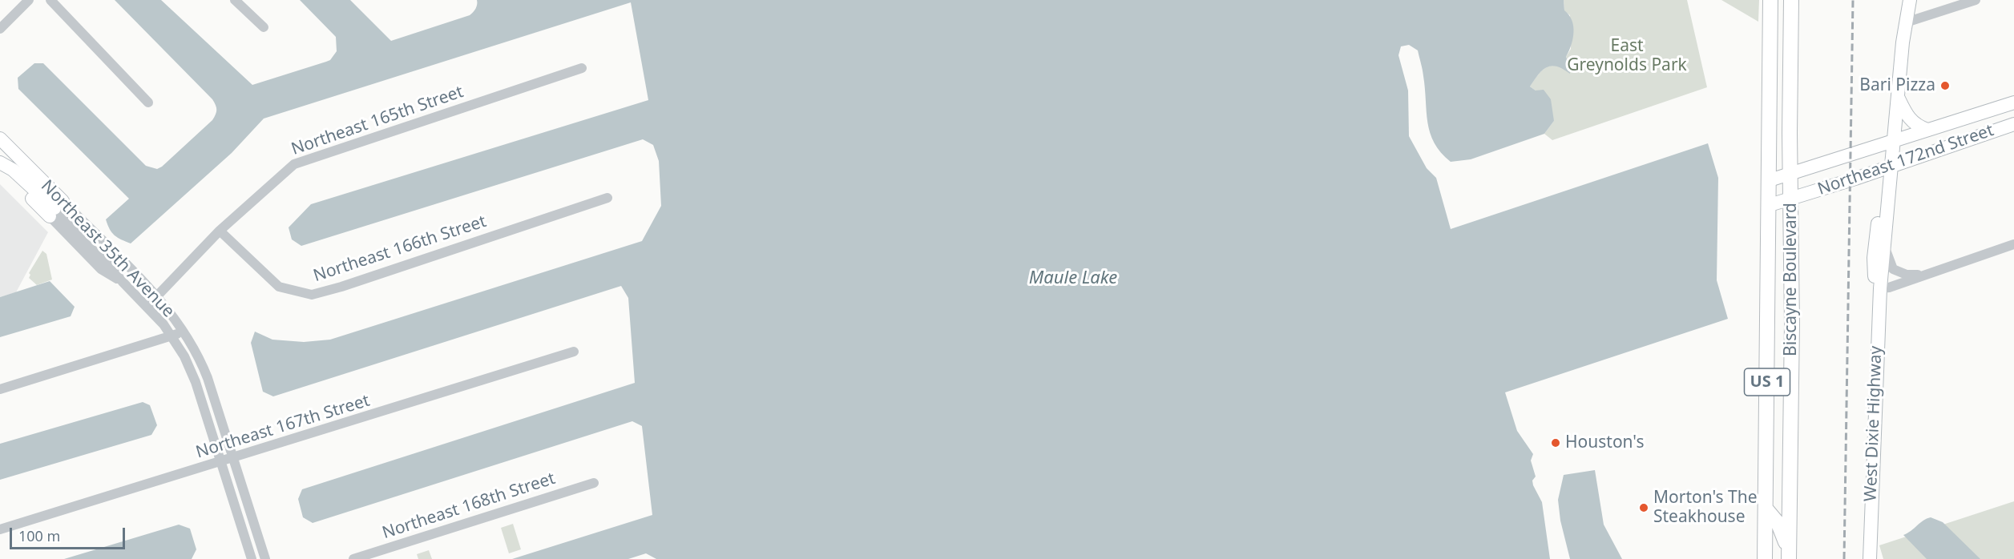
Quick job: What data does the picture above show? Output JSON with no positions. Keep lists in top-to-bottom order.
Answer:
{
  "streets": {
    "main road": ["Biscayne Boulevard", "US 1"],
    "street": [
      "Northeast 165th Street",
      "Northeast 172nd Street",
      "Northeast 35th Avenue",
      "Northeast 166th Street",
      "West Dixie Highway",
      "Northeast 167th Street",
      "Northeast 168th Street"
    ]
  },
  "crossings": [
    ["Northeast 165th Street", "Northeast 35th Avenue"],
    ["Northeast 165th Street", "Northeast 166th Street"],
    ["Northeast 172nd Street", "Biscayne Boulevard"],
    ["Northeast 172nd Street", "West Dixie Highway"],
    ["Northeast 35th Avenue", "Northeast 167th Street"]
  ],
  "water": ["Maule Lake"],
  "parks": ["East Greynolds Park"],
  "places": ["Bari Pizza", "Houston's", "Morton's The Steakhouse"],
  "scale_bar": "100 m"
}
